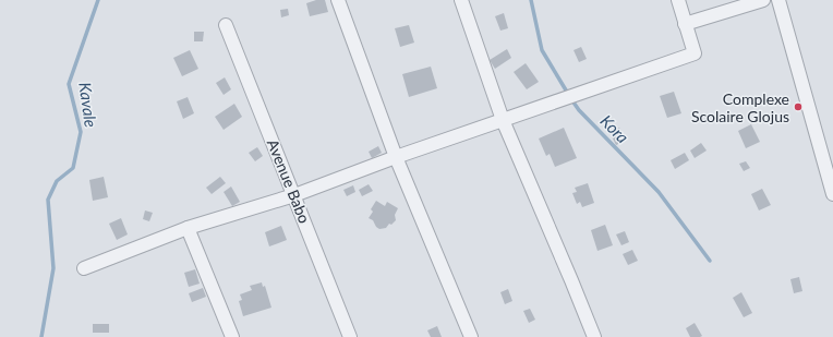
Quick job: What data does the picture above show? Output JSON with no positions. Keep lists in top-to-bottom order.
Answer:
{
  "streets": {
    "street": ["Avenue Babo"]
  },
  "water": ["Kavale", "Kora"],
  "places": ["Complexe Scolaire Glojus"]
}
